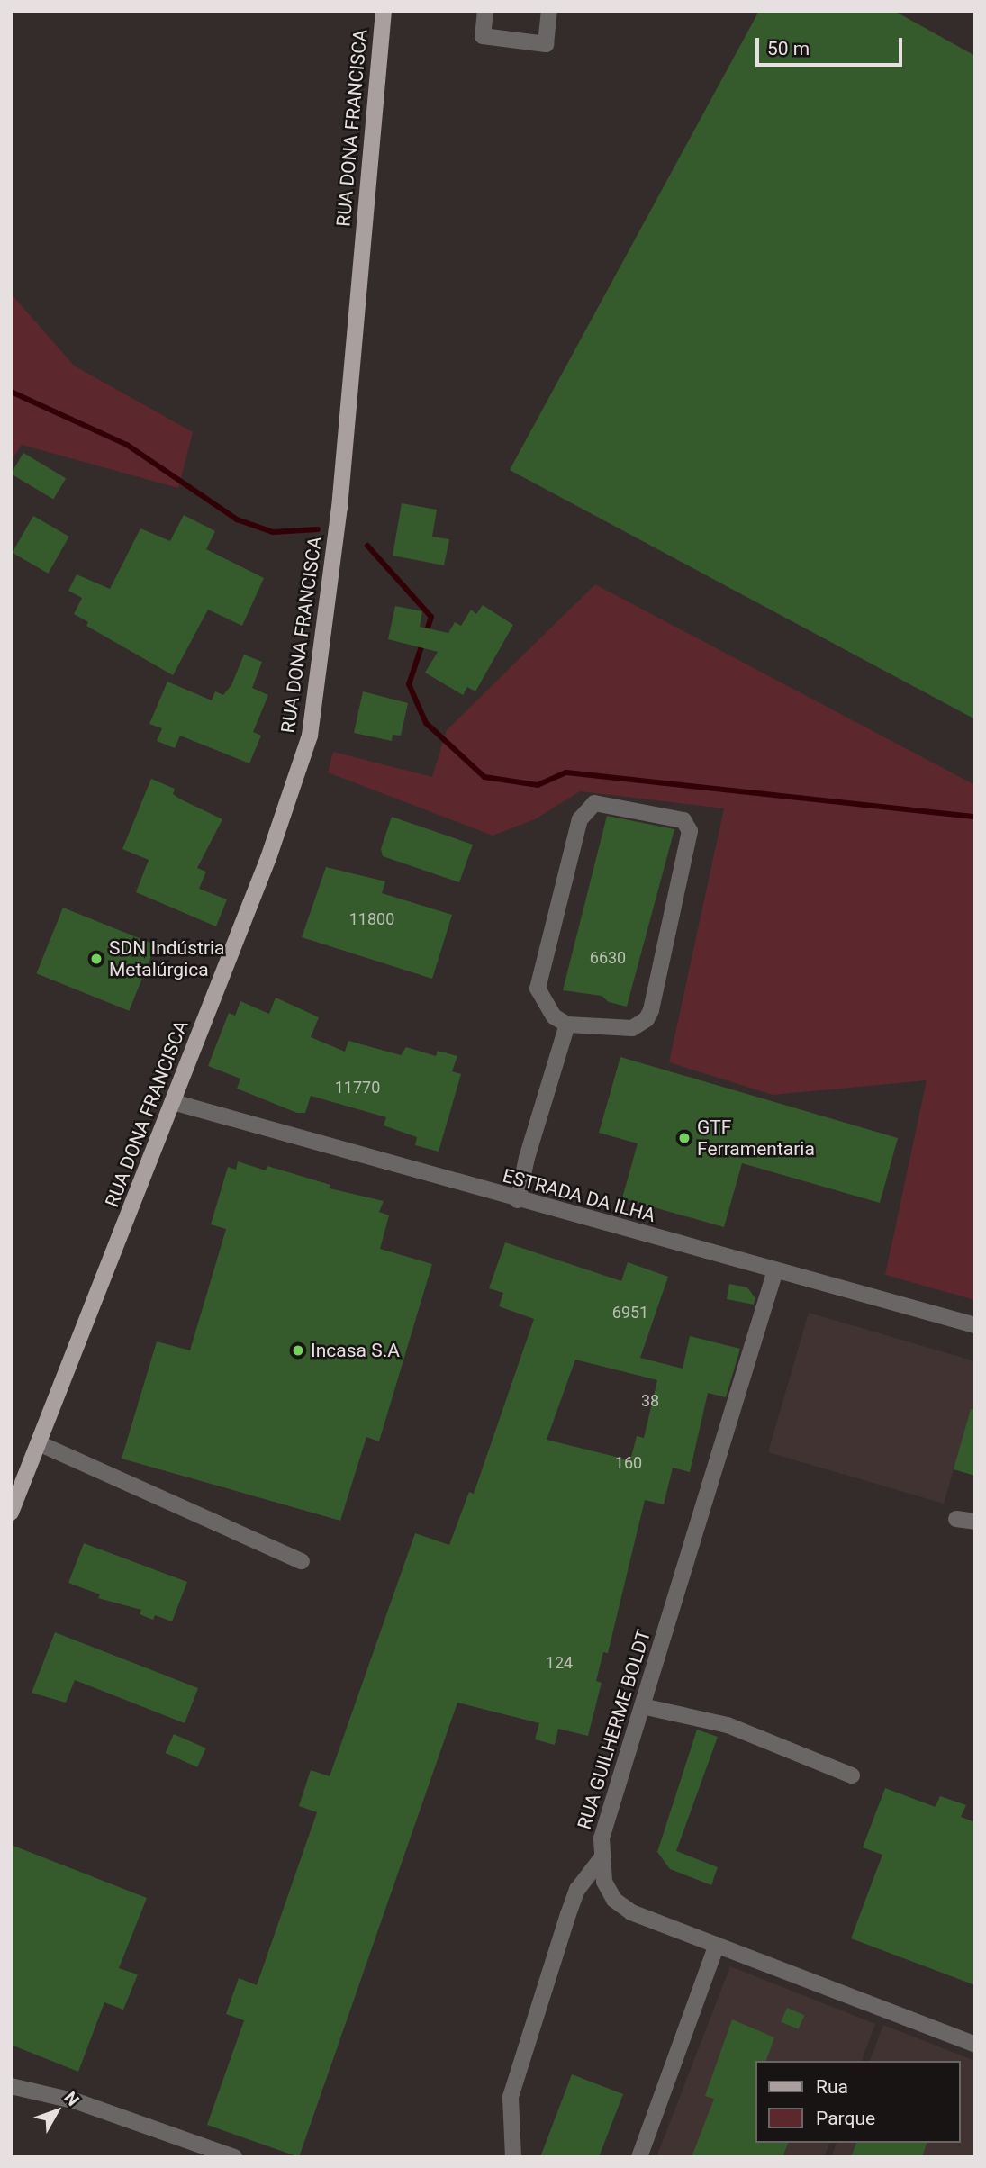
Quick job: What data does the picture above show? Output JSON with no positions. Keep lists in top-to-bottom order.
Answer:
{
  "streets": {
    "main road": ["RUA DONA FRANCISCA"],
    "street": ["ESTRADA DA ILHA", "RUA GUILHERME BOLDT"]
  },
  "crossings": [
    ["RUA DONA FRANCISCA", "ESTRADA DA ILHA"],
    ["ESTRADA DA ILHA", "RUA GUILHERME BOLDT"]
  ],
  "places": ["SDN Indústria Metalúrgica", "GTF Ferramentaria", "Incasa S.A"],
  "house_numbers": [
    "11800",
    "6630",
    "11770",
    "6951",
    "38",
    "160",
    "124"
  ],
  "legend": ["Rua", "Parque"],
  "scale_bar": "50 m",
  "north": "top right"
}
